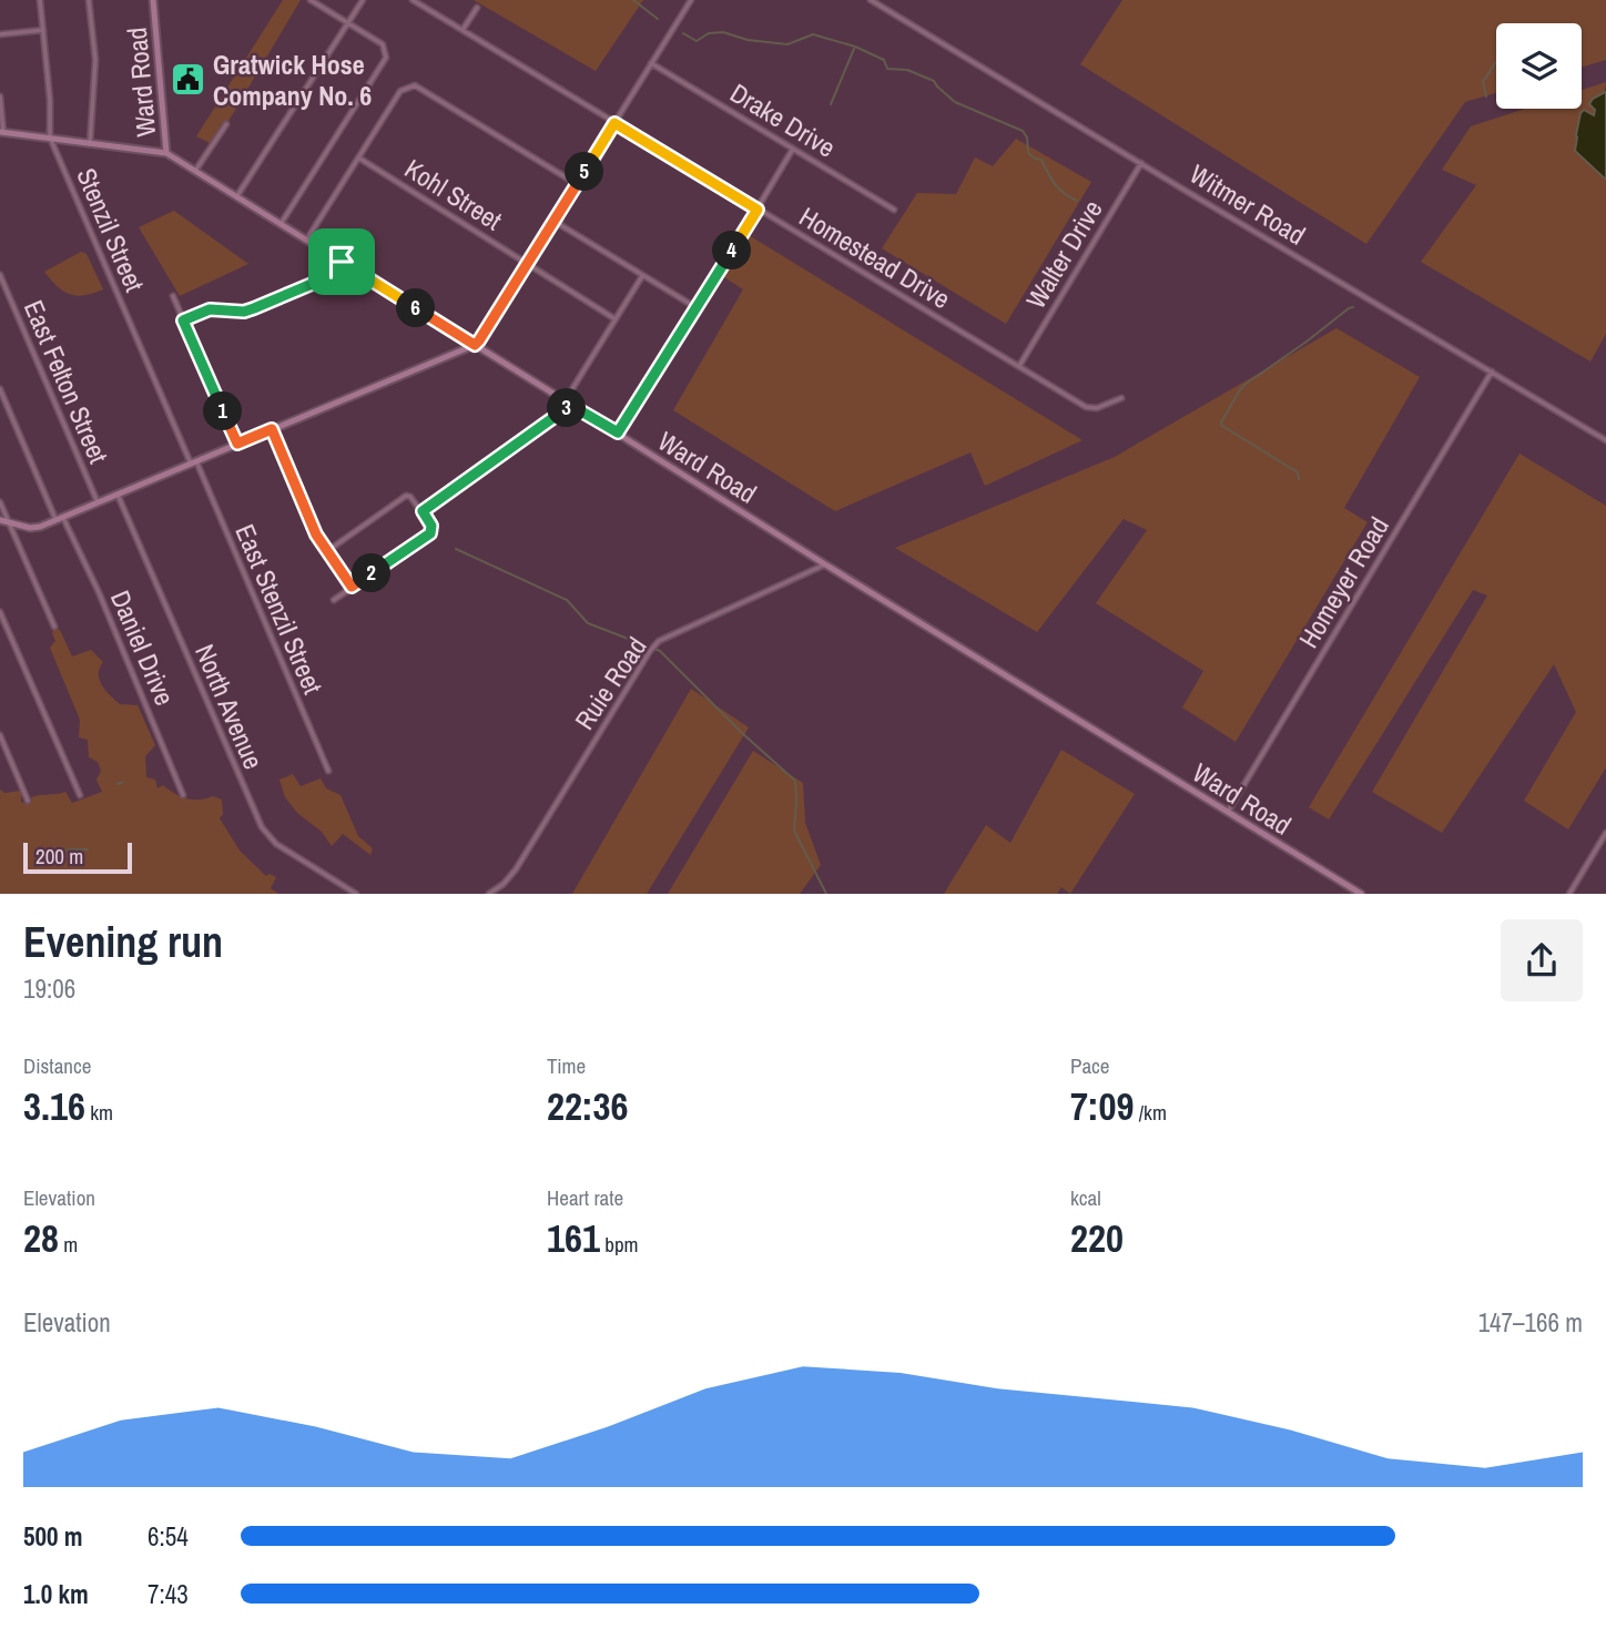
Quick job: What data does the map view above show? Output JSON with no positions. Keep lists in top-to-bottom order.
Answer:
{
  "streets": {
    "main road": ["Ward Road"],
    "street": [
      "Drake Drive",
      "Kohl Street",
      "Witmer Road",
      "Stenzil Street",
      "Walter Drive",
      "Homestead Drive",
      "East Felton Street",
      "Homeyer Road",
      "East Stenzil Street",
      "Daniel Drive",
      "Ruie Road",
      "North Avenue"
    ]
  },
  "crossings": [
    ["Ward Road", "Homeyer Road"],
    ["Ward Road", "Ruie Road"],
    ["Witmer Road", "Walter Drive"],
    ["Witmer Road", "Homeyer Road"],
    ["Stenzil Street", "East Stenzil Street"],
    ["Walter Drive", "Homestead Drive"]
  ],
  "places": {
    "public building": ["Gratwick Hose Company No. 6"]
  },
  "scale_bar": "200 m",
  "page": {
    "pins": [
      "5",
      "4",
      "6",
      "3",
      "1",
      "2"
    ],
    "scale": "200 m",
    "heading": ["Evening run", "19:06"],
    "stats": [
      ["Distance", "3.16 km"],
      ["Time", "22:36"],
      ["Pace", "7:09 /km"],
      ["Elevation", "28 m"],
      ["Heart rate", "161 bpm"],
      ["kcal", "220"]
    ],
    "chart": ["Elevation", "147–166 m"],
    "list": [
      {
        "name": "500 m",
        "note": "6:54"
      },
      {
        "name": "1.0 km",
        "note": "7:43"
      }
    ]
  }
}
